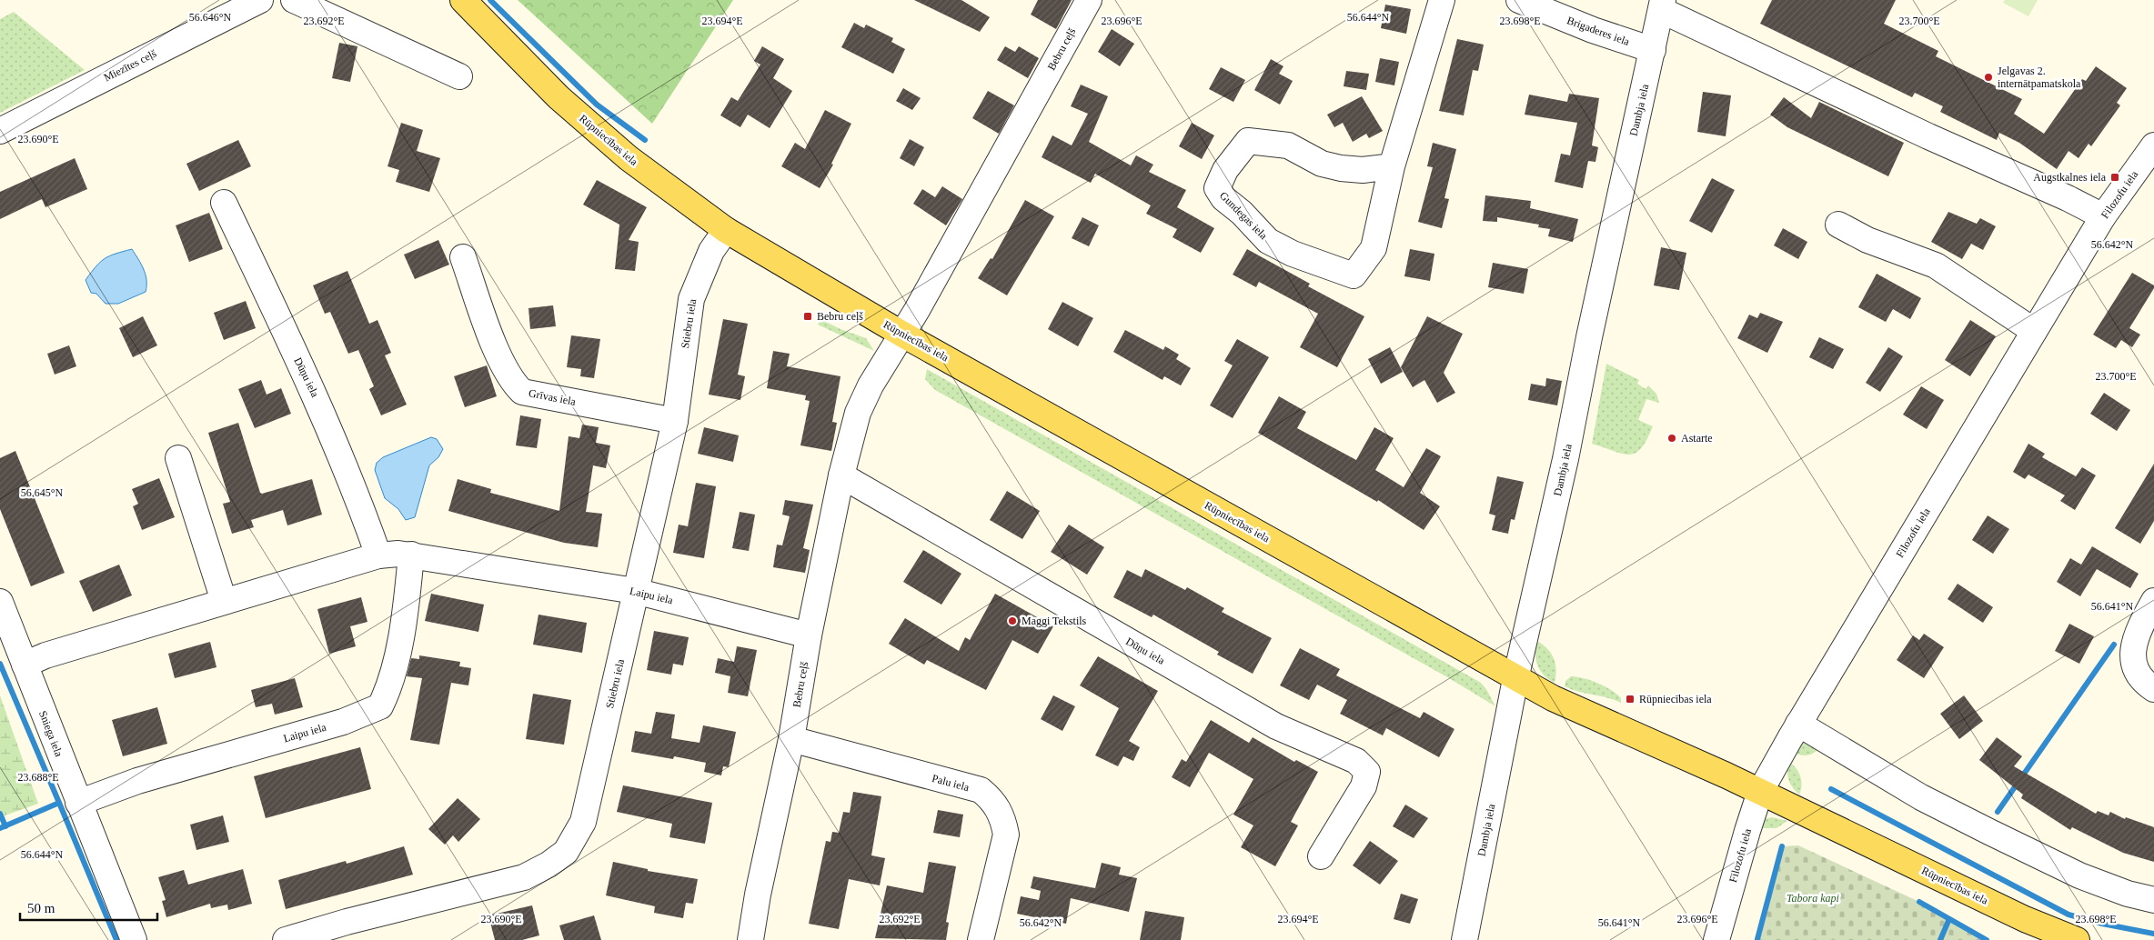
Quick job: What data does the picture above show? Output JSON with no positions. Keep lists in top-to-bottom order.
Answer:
{
  "streets": {
    "main road": ["Rūpniecības iela"],
    "street": [
      "Brigaderes iela",
      "Bebru ceļš",
      "Miezītes ceļš",
      "Dambja iela",
      "Filozofu iela",
      "Gundegas iela",
      "Stiebru iela",
      "Dūņu iela",
      "Grīvas iela",
      "Laipu iela",
      "Sniega iela",
      "Palu iela"
    ]
  },
  "crossings": [
    ["Brigaderes iela", "Dambja iela"],
    ["Bebru ceļš", "Rūpniecības iela"],
    ["Bebru ceļš", "Dūņu iela"],
    ["Bebru ceļš", "Laipu iela"],
    ["Bebru ceļš", "Palu iela"],
    ["Dambja iela", "Rūpniecības iela"],
    ["Rūpniecības iela", "Filozofu iela"],
    ["Rūpniecības iela", "Stiebru iela"],
    ["Stiebru iela", "Grīvas iela"],
    ["Stiebru iela", "Laipu iela"],
    ["Dūņu iela", "Laipu iela"],
    ["Laipu iela", "Sniega iela"]
  ],
  "parks": ["Tabora kapi"],
  "places": {
    "other": ["Jelgavas 2. internātpamatskola", "Astarte", "Maggi Tekstils"],
    "transit": ["Augstkalnes iela", "Bebru ceļš", "Rūpniecības iela"]
  },
  "scale_bar": "50 m",
  "coordinates": [
    "56.646°N",
    "56.644°N",
    "23.692°E",
    "23.694°E",
    "23.696°E",
    "23.698°E",
    "23.700°E",
    "23.690°E",
    "56.642°N",
    "56.645°N",
    "56.641°N",
    "23.688°E"
  ]
}
